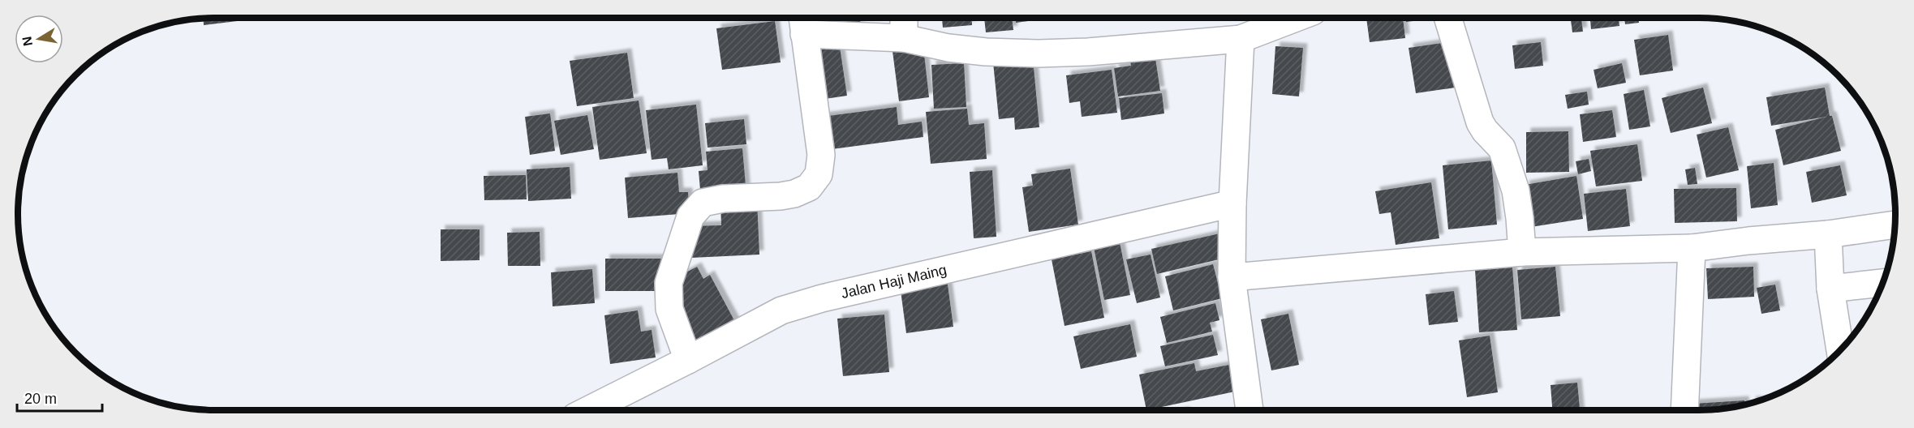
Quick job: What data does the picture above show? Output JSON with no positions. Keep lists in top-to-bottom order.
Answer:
{
  "streets": {
    "street": ["Jalan Haji Maing"]
  },
  "scale_bar": "20 m",
  "north": "left"
}
